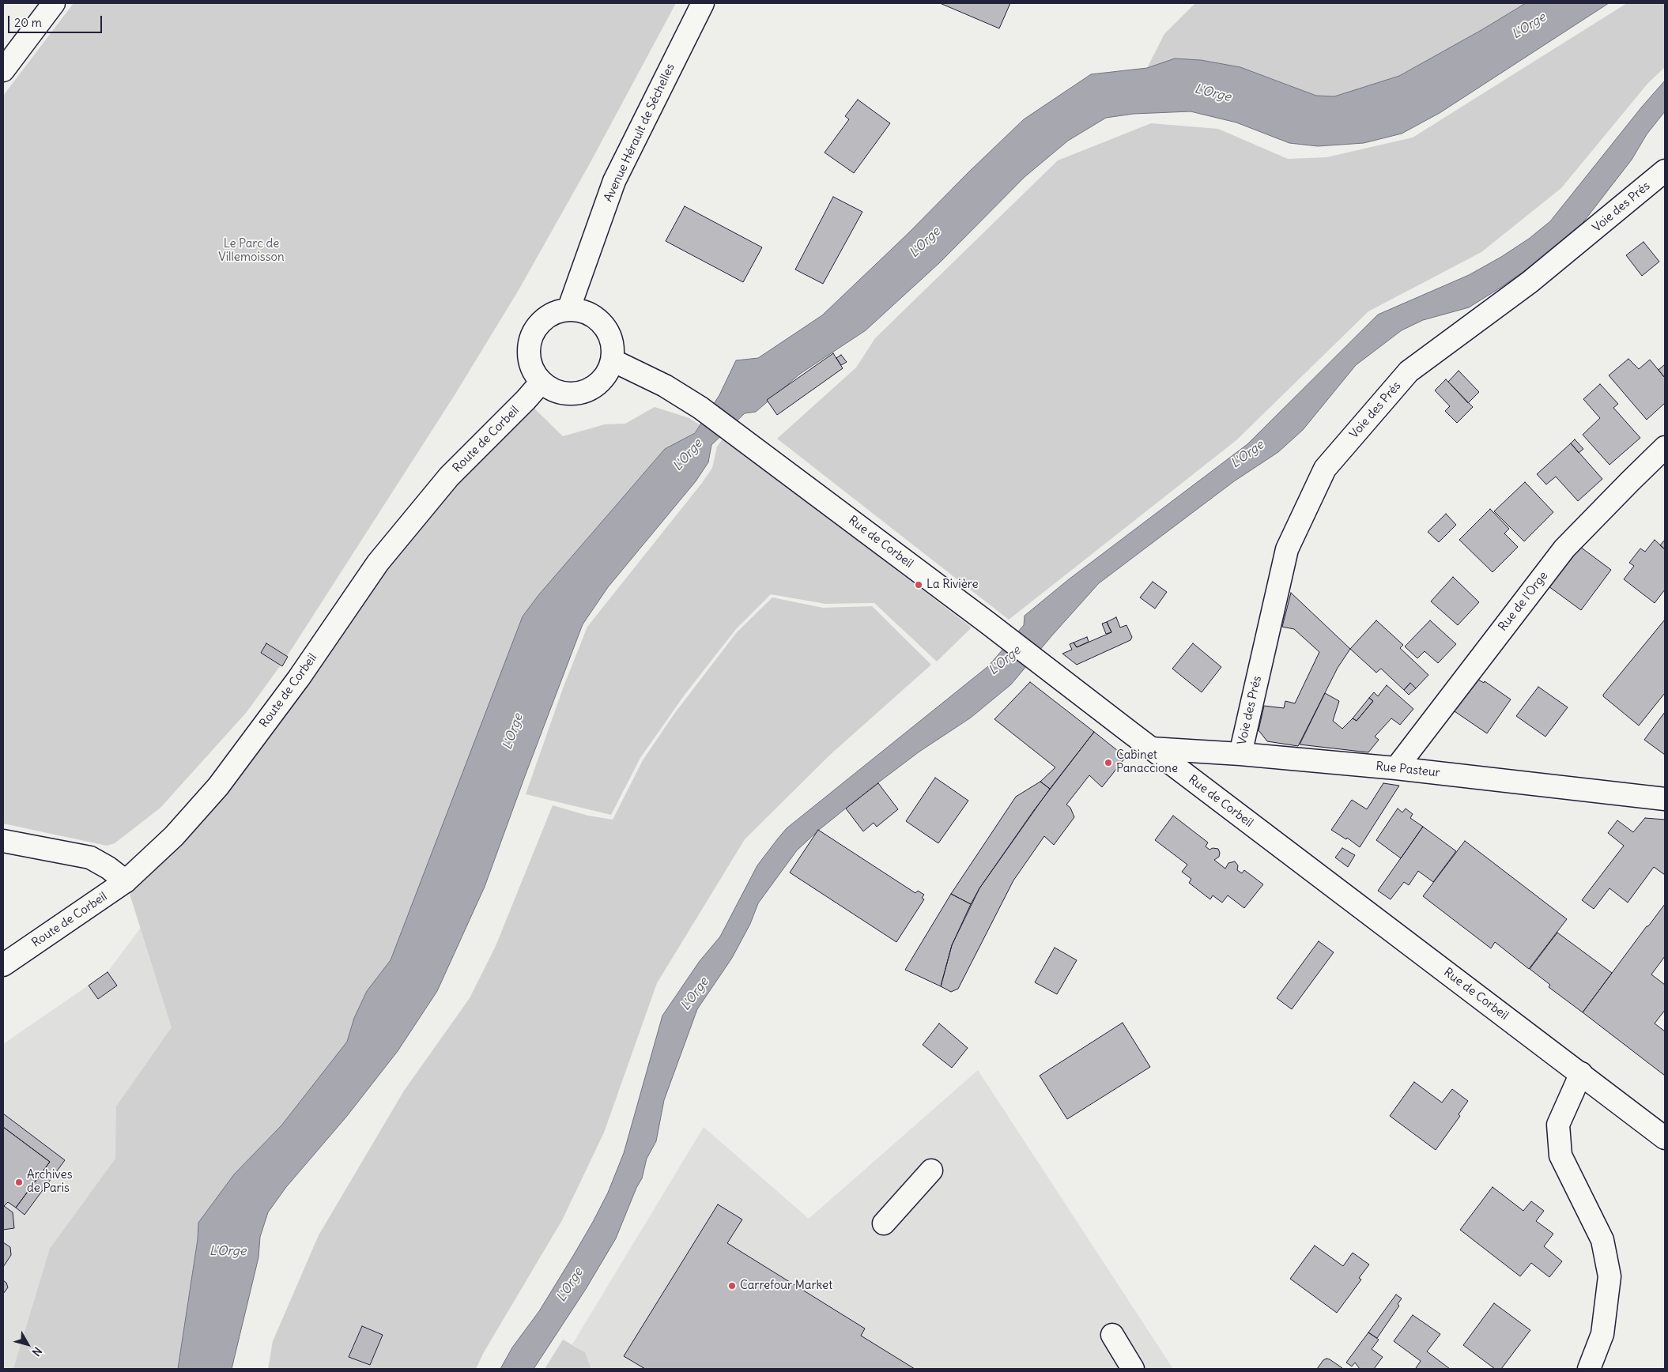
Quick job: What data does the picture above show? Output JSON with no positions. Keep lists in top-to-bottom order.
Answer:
{
  "streets": {
    "main road": [
      "Avenue Hérault de Séchelles",
      "Voie des Prés",
      "Route de Corbeil",
      "Rue de Corbeil",
      "Rue de l'Orge",
      "Rue Pasteur"
    ]
  },
  "crossings": [
    ["Avenue Hérault de Séchelles", "Route de Corbeil"],
    ["Avenue Hérault de Séchelles", "Rue de Corbeil"],
    ["Voie des Prés", "Rue Pasteur"],
    ["Route de Corbeil", "Rue de Corbeil"],
    ["Rue de Corbeil", "Rue Pasteur"],
    ["Rue de l'Orge", "Rue Pasteur"]
  ],
  "water": ["L'Orge"],
  "parks": ["Le Parc de Villemoisson"],
  "places": [
    "La Rivière",
    "Cabinet Panaccione",
    "Archives de Paris",
    "Carrefour Market"
  ],
  "scale_bar": "20 m",
  "north": "bottom right"
}
